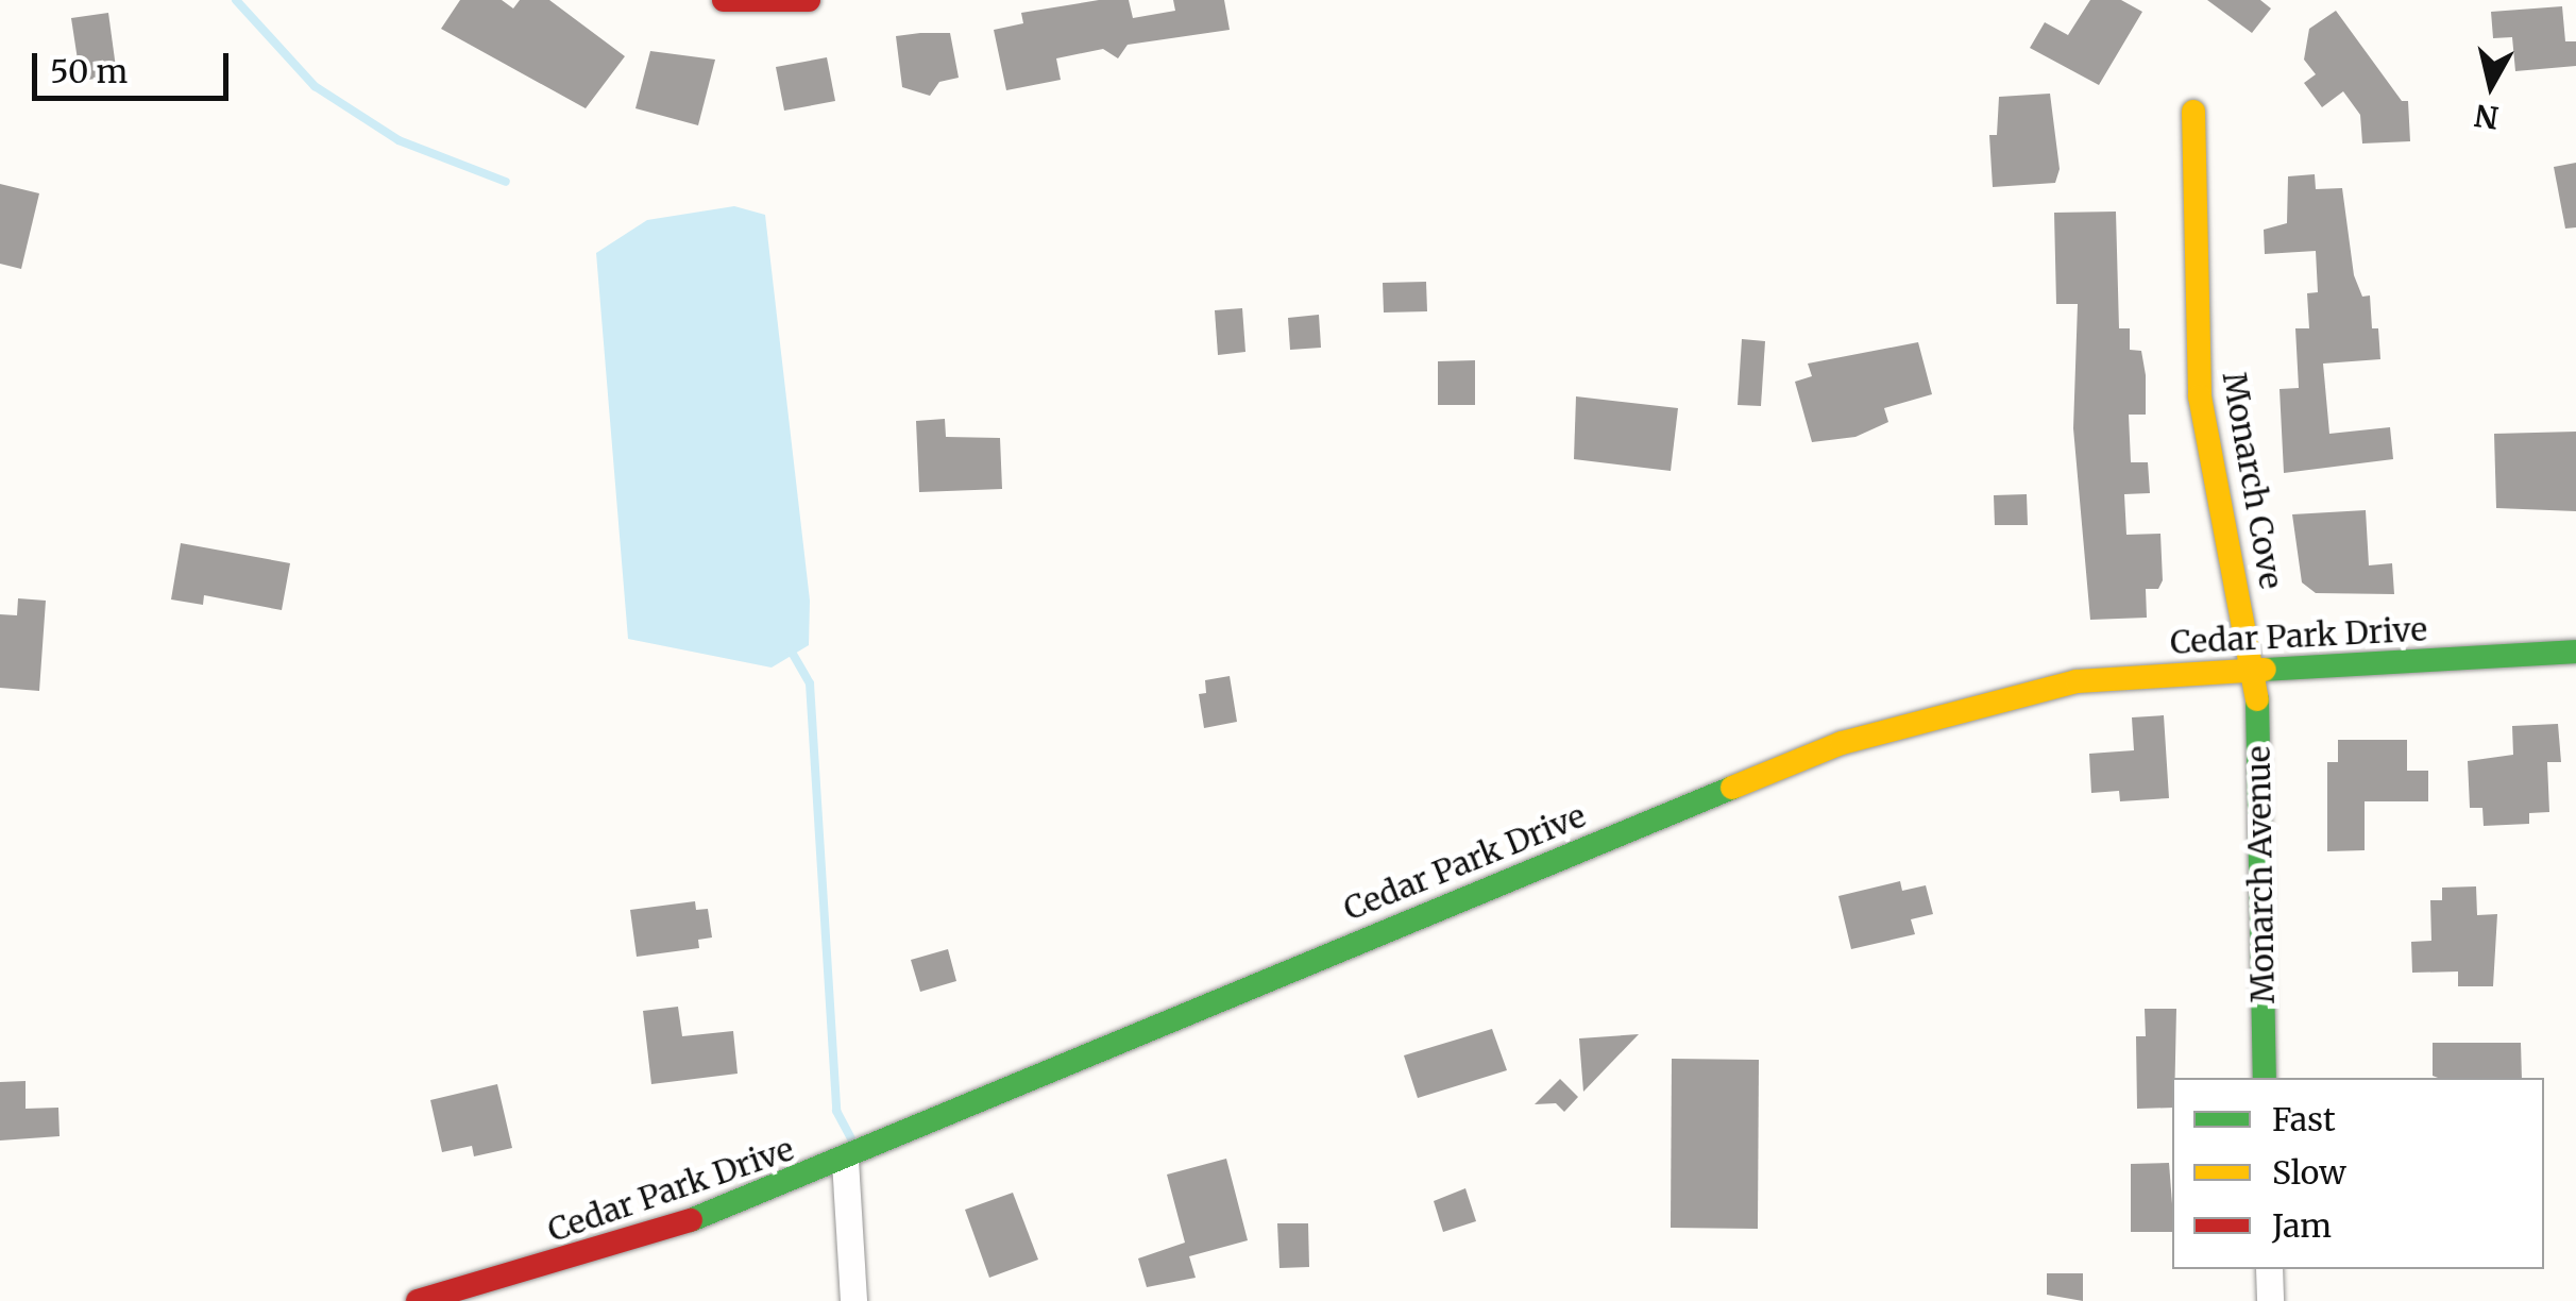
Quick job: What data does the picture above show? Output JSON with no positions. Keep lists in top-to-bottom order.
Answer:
{
  "streets": {
    "street": ["Monarch Cove", "Cedar Park Drive", "Monarch Avenue"]
  },
  "crossings": [
    ["Monarch Cove", "Cedar Park Drive"],
    ["Monarch Cove", "Monarch Avenue"],
    ["Cedar Park Drive", "Monarch Avenue"]
  ],
  "legend": ["Fast", "Slow", "Jam"],
  "scale_bar": "50 m",
  "north": "bottom"
}
